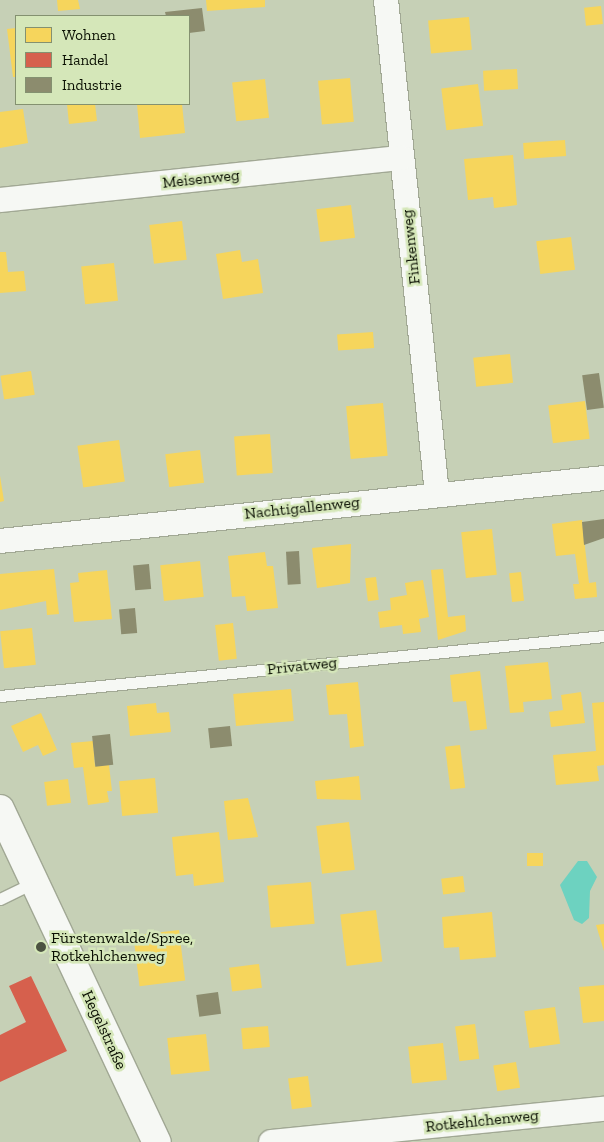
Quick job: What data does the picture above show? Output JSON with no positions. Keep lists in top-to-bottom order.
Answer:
{
  "streets": {
    "main road": ["Hegelstraße"],
    "street": [
      "Meisenweg",
      "Finkenweg",
      "Nachtigallenweg",
      "Rotkehlchenweg"
    ],
    "lane": ["Privatweg"]
  },
  "crossings": [
    ["Meisenweg", "Finkenweg"],
    ["Finkenweg", "Nachtigallenweg"]
  ],
  "places": ["Fürstenwalde/Spree, Rotkehlchenweg"],
  "legend": ["Wohnen", "Handel", "Industrie"]
}
